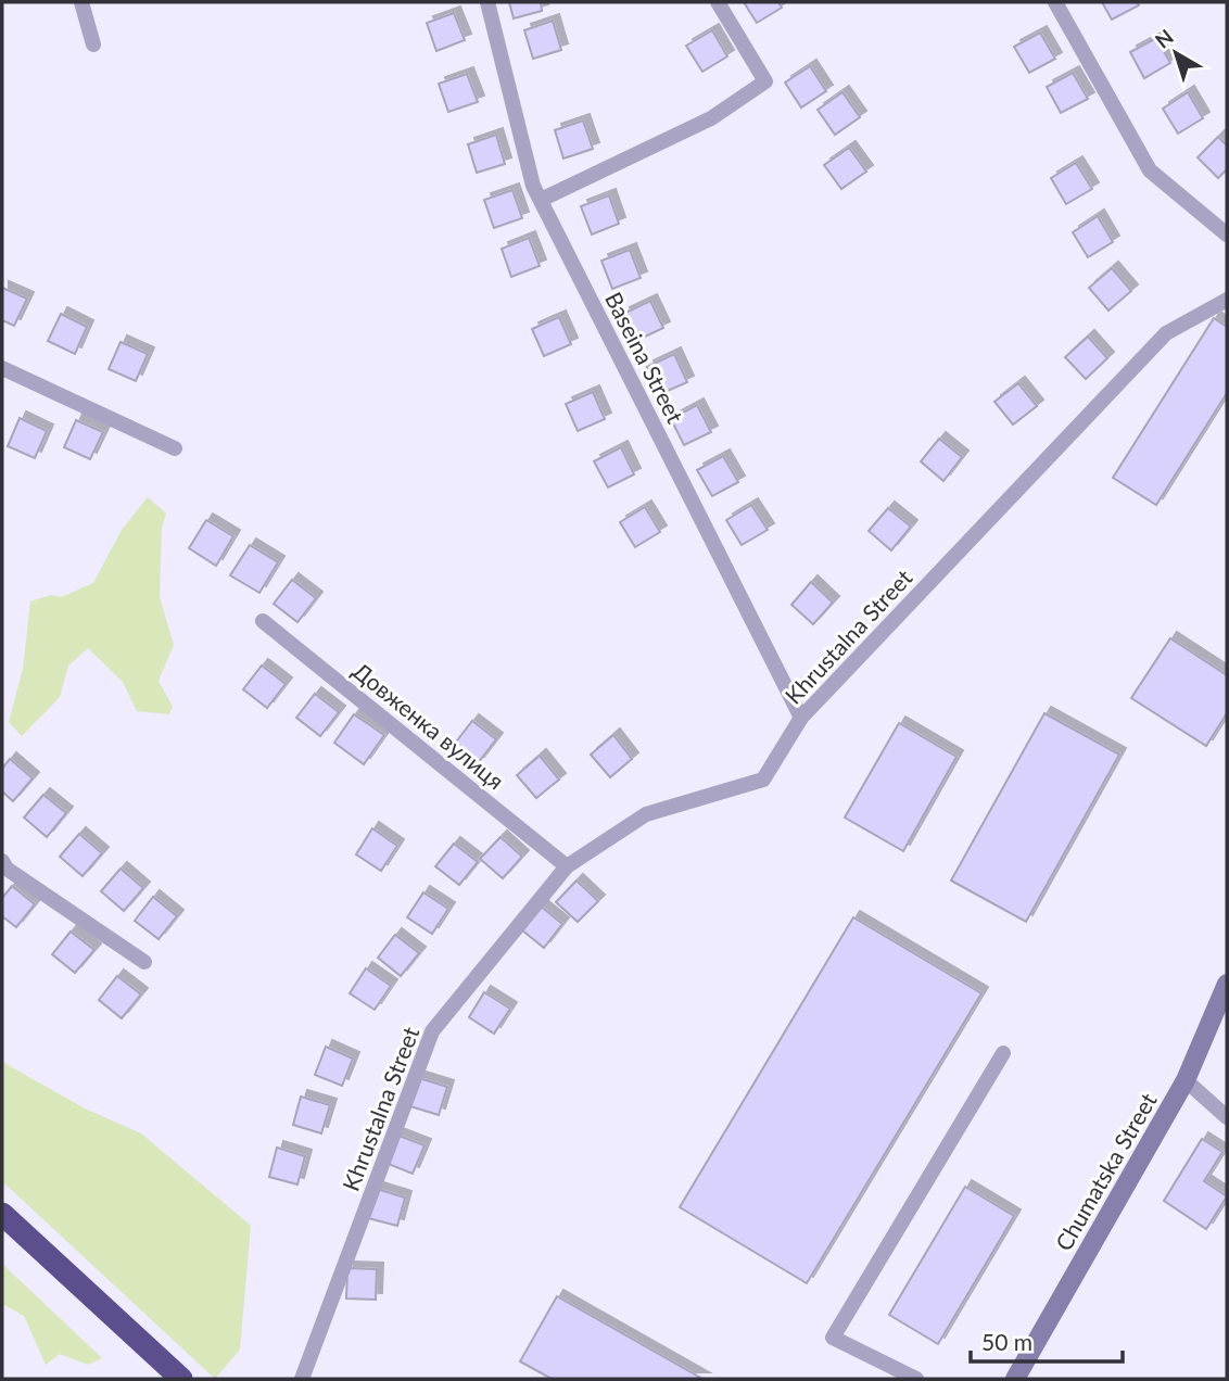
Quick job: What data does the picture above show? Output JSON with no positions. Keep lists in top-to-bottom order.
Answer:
{
  "streets": {
    "street": [
      "Baseina Street",
      "Khrustalna Street",
      "Довженка вулиця",
      "Chumatska Street"
    ]
  },
  "crossings": [
    ["Baseina Street", "Khrustalna Street"],
    ["Khrustalna Street", "Довженка вулиця"]
  ],
  "scale_bar": "50 m",
  "north": "top left"
}
